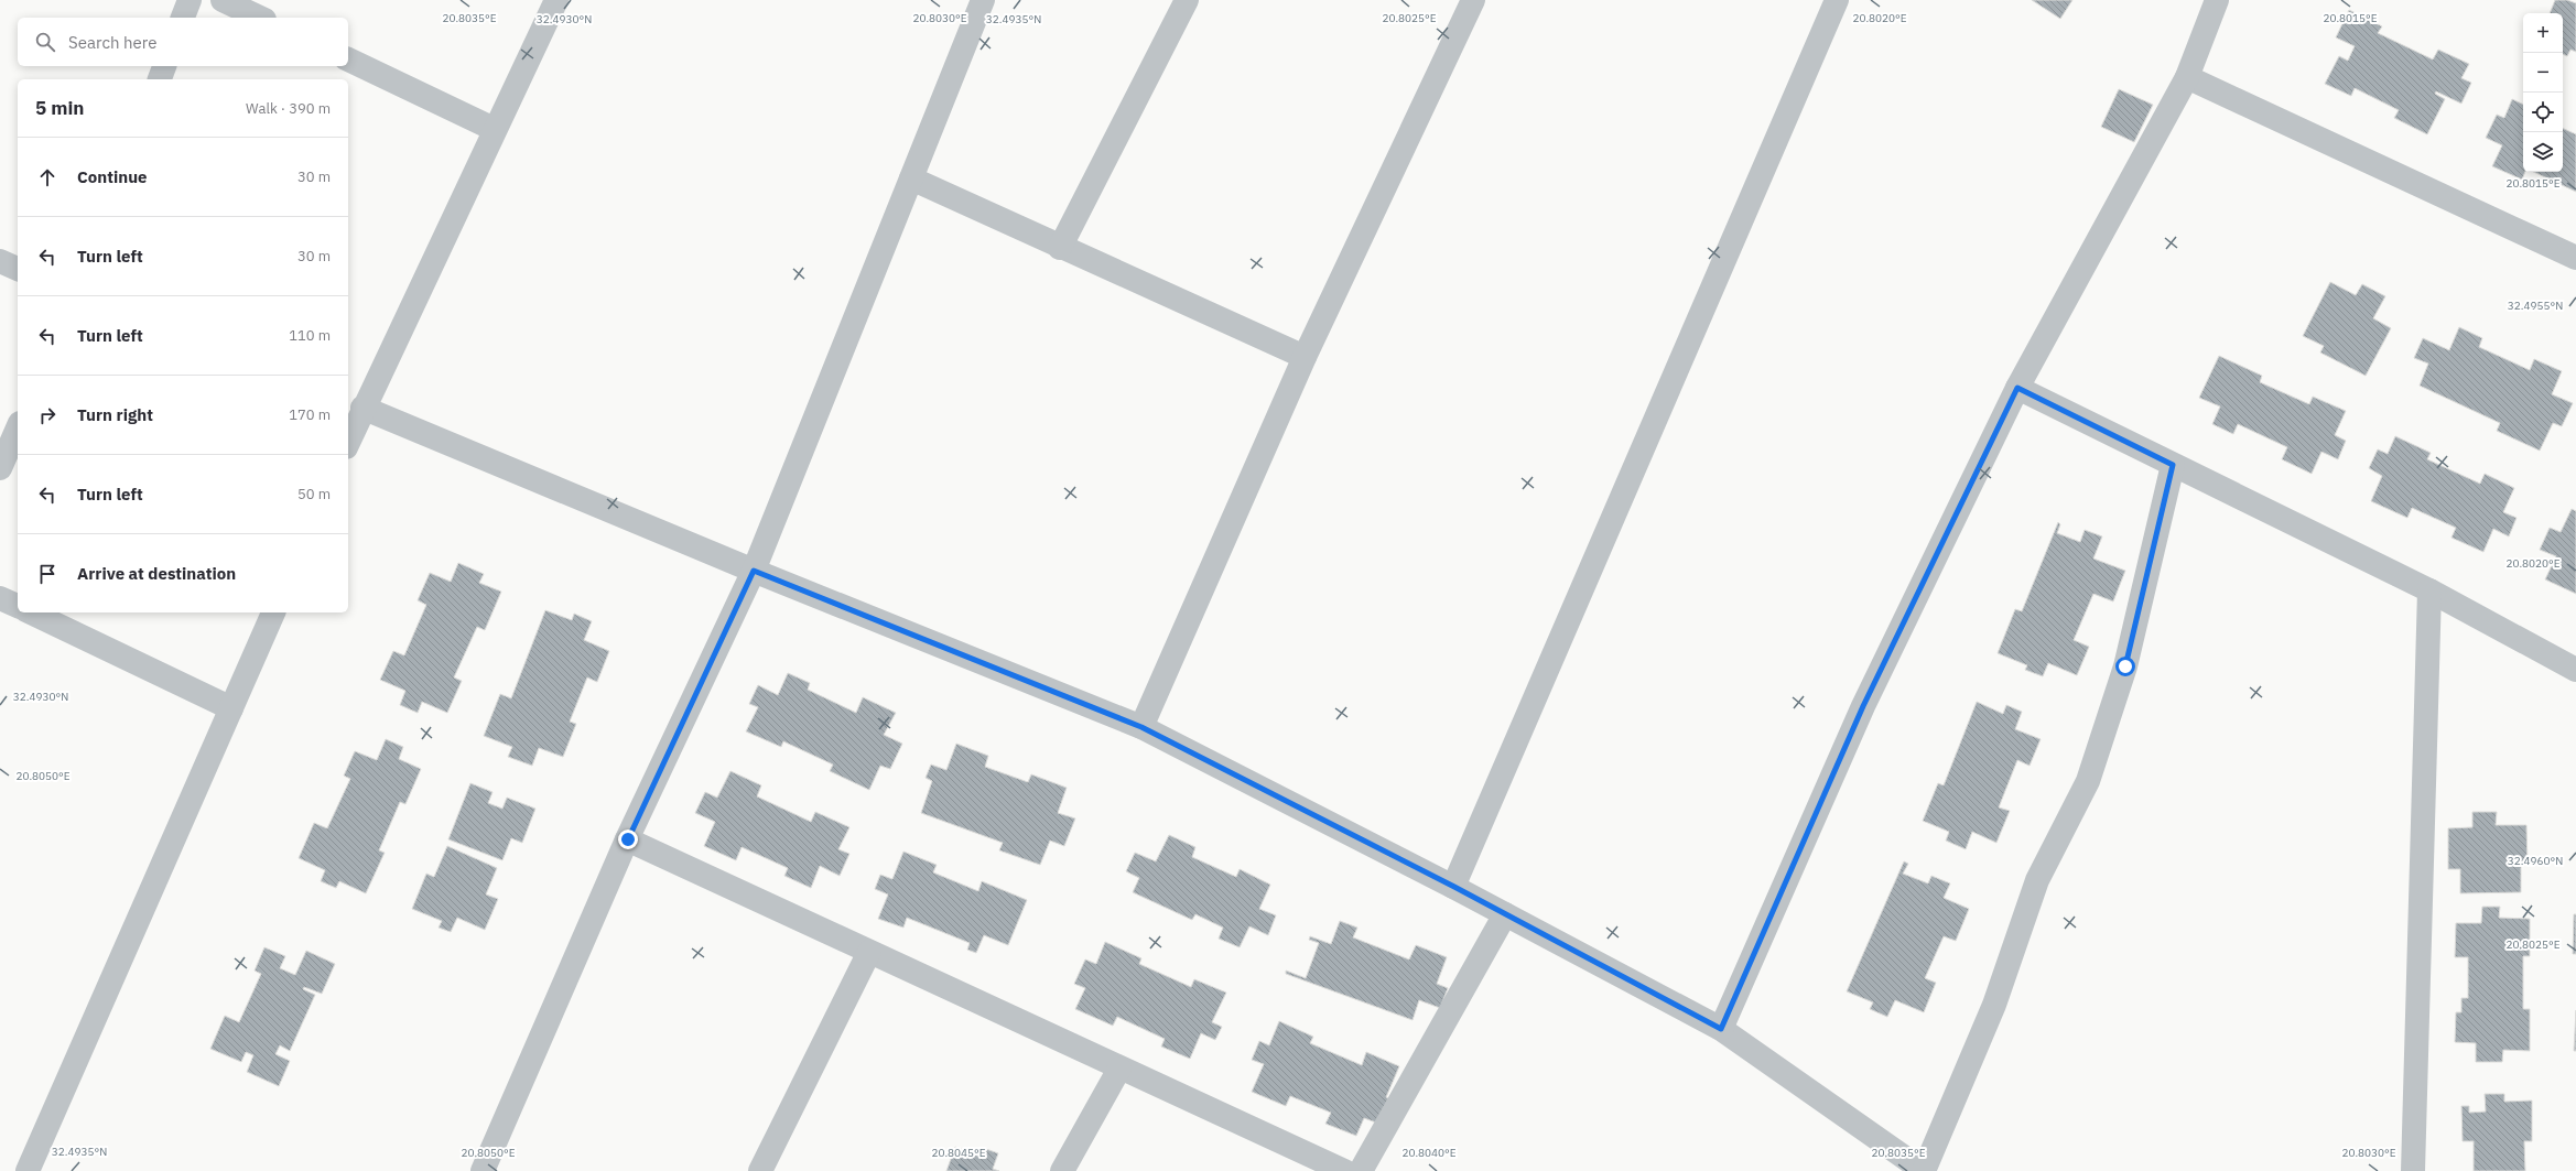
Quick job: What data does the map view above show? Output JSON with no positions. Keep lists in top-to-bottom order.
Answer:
{
  "page": {
    "map_buttons": ["+", "−"],
    "search": "Search here",
    "heading": ["5 min", "Walk · 390 m"],
    "list": [
      ["Continue", "30 m"],
      ["Turn left", "30 m"],
      ["Turn left", "110 m"],
      ["Turn right", "170 m"],
      ["Turn left", "50 m"],
      "Arrive at destination"
    ]
  },
  "coordinates": [
    "20.8030°E",
    "20.8015°E",
    "20.8035°E",
    "20.8025°E",
    "20.8020°E",
    "32.4930°N",
    "32.4935°N",
    "32.4955°N",
    "20.8050°E",
    "32.4960°N",
    "20.8045°E",
    "20.8040°E"
  ]
}
